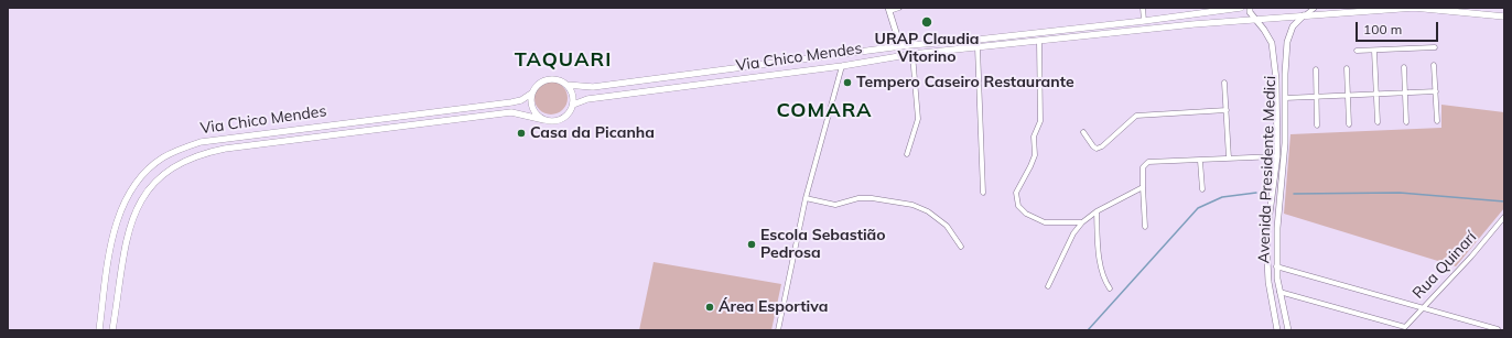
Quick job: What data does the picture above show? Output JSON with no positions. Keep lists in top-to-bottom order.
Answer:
{
  "streets": {
    "main road": ["Via Chico Mendes"],
    "street": ["Avenida Presidente Medici", "Rua Quinarí"]
  },
  "crossings": [
    ["Via Chico Mendes", "Avenida Presidente Medici"],
    ["Avenida Presidente Medici", "Rua Quinarí"]
  ],
  "districts": ["TAQUARI", "COMARA"],
  "places": [
    "URAP Claudia Vitorino",
    "Tempero Caseiro Restaurante",
    "Casa da Picanha",
    "Escola Sebastião Pedrosa",
    "Área Esportiva"
  ],
  "scale_bar": "100 m"
}
